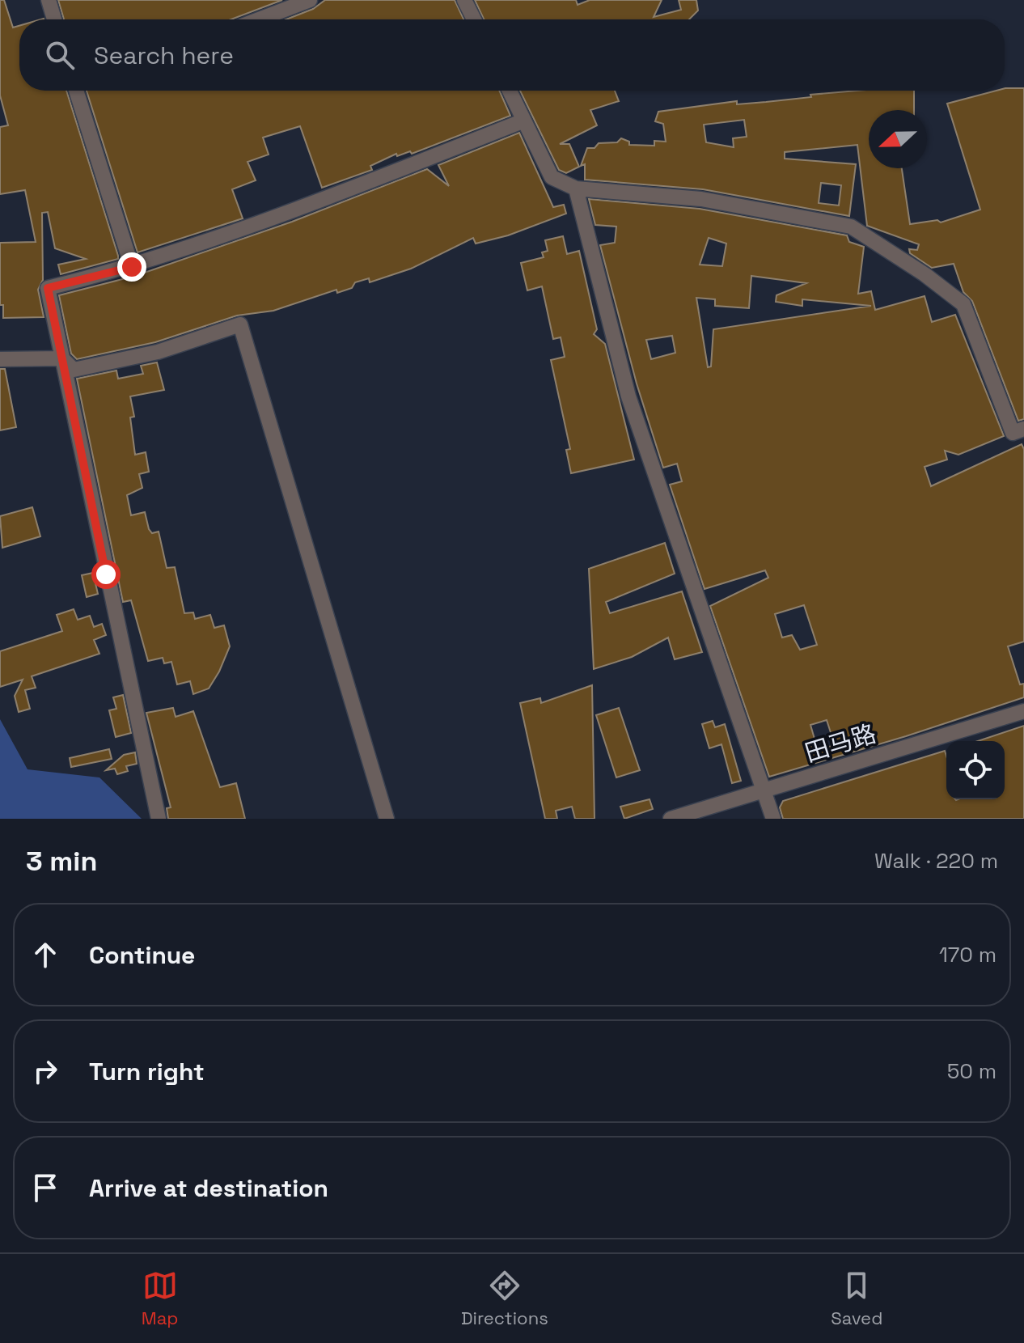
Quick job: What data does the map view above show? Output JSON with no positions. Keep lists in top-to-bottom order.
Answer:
{
  "streets": {
    "street": ["田马路"]
  },
  "north": "left",
  "page": {
    "search": "Search here",
    "heading": ["3 min", "Walk · 220 m"],
    "list": [
      ["Continue", "170 m"],
      ["Turn right", "50 m"],
      "Arrive at destination"
    ],
    "nav": ["Map", "Directions", "Saved"]
  }
}
